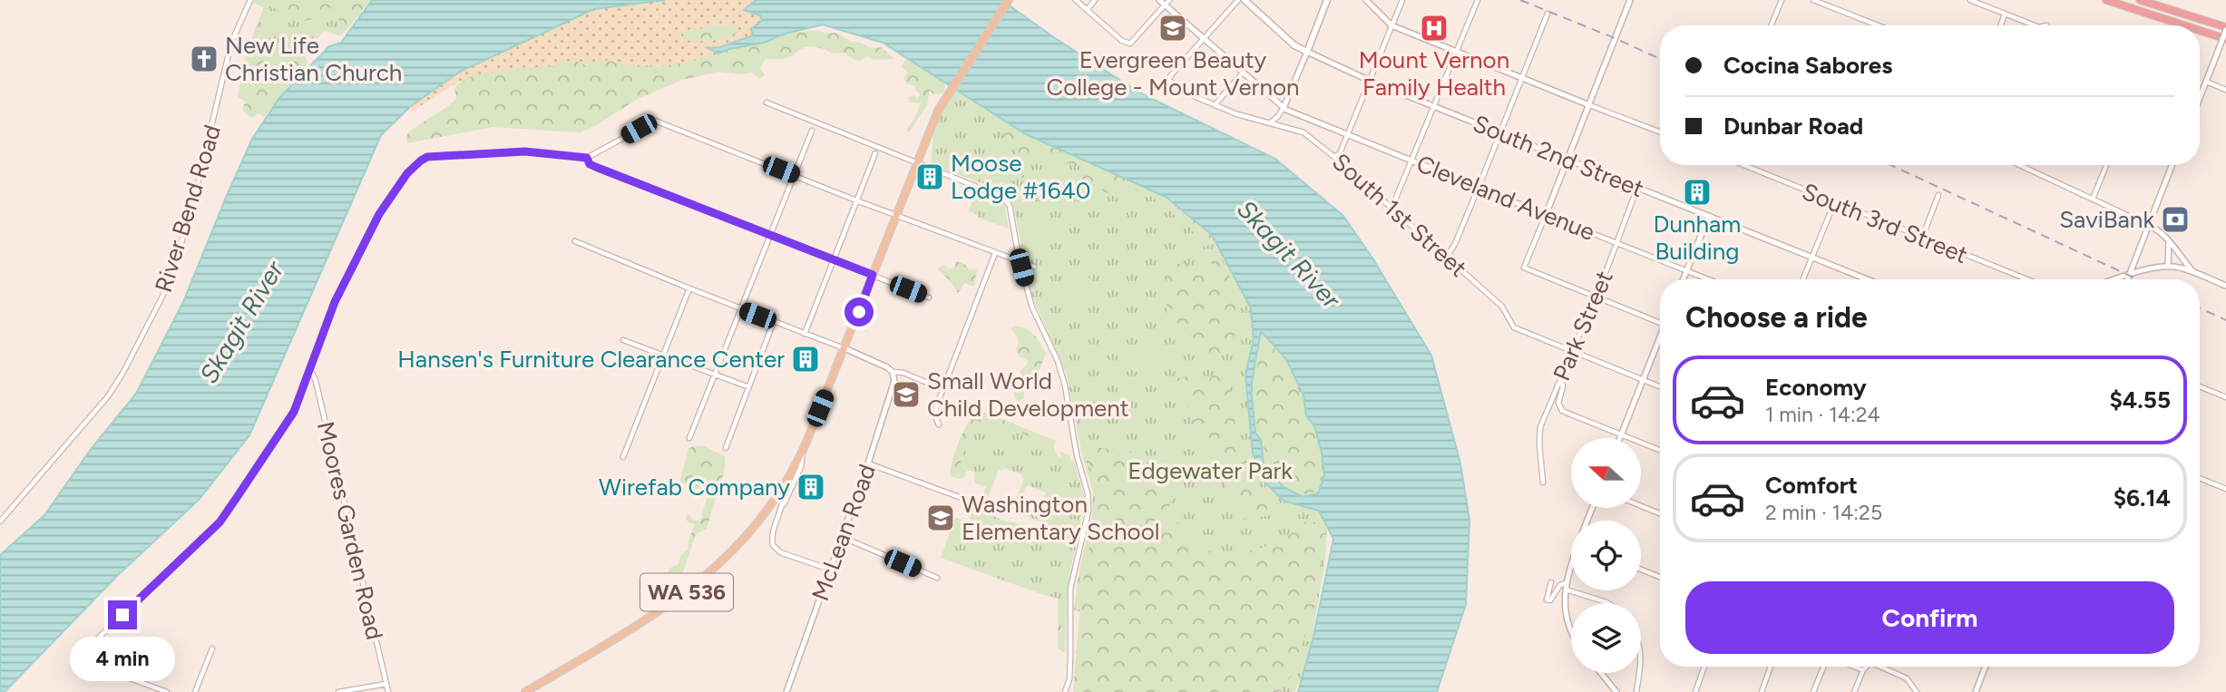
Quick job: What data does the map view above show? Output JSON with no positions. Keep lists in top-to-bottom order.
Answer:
{
  "streets": {
    "main road": ["South 2nd Street", "WA 536"],
    "street": [
      "Cleveland Avenue",
      "River Bend Road",
      "South 1st Street",
      "South 3rd Street",
      "Park Street",
      "Moores Garden Road",
      "McLean Road"
    ]
  },
  "crossings": [
    ["South 2nd Street", "Park Street"],
    ["Cleveland Avenue", "Park Street"],
    ["South 1st Street", "Park Street"]
  ],
  "water": ["Skagit River"],
  "parks": ["Edgewater Park"],
  "places": {
    "school or university": ["Evergreen Beauty College - Mount Vernon", "Small World Child Development", "Washington Elementary School"],
    "hospital": ["Mount Vernon Family Health"],
    "church": ["New Life Christian Church"],
    "building": [
      "Moose Lodge #1640",
      "Dunham Building",
      "Hansen's Furniture Clearance Center",
      "Wirefab Company"
    ],
    "bank": ["SaviBank"]
  },
  "north": "left",
  "page": {
    "banner": ["Cocina Sabores", "Dunbar Road"],
    "heading": "Choose a ride",
    "list": [
      {
        "name": "Economy",
        "note": "1 min · 14:24",
        "value": "$4.55"
      },
      {
        "name": "Comfort",
        "note": "2 min · 14:25",
        "value": "$6.14"
      }
    ],
    "buttons": "Confirm",
    "bubble": "4 min"
  }
}
